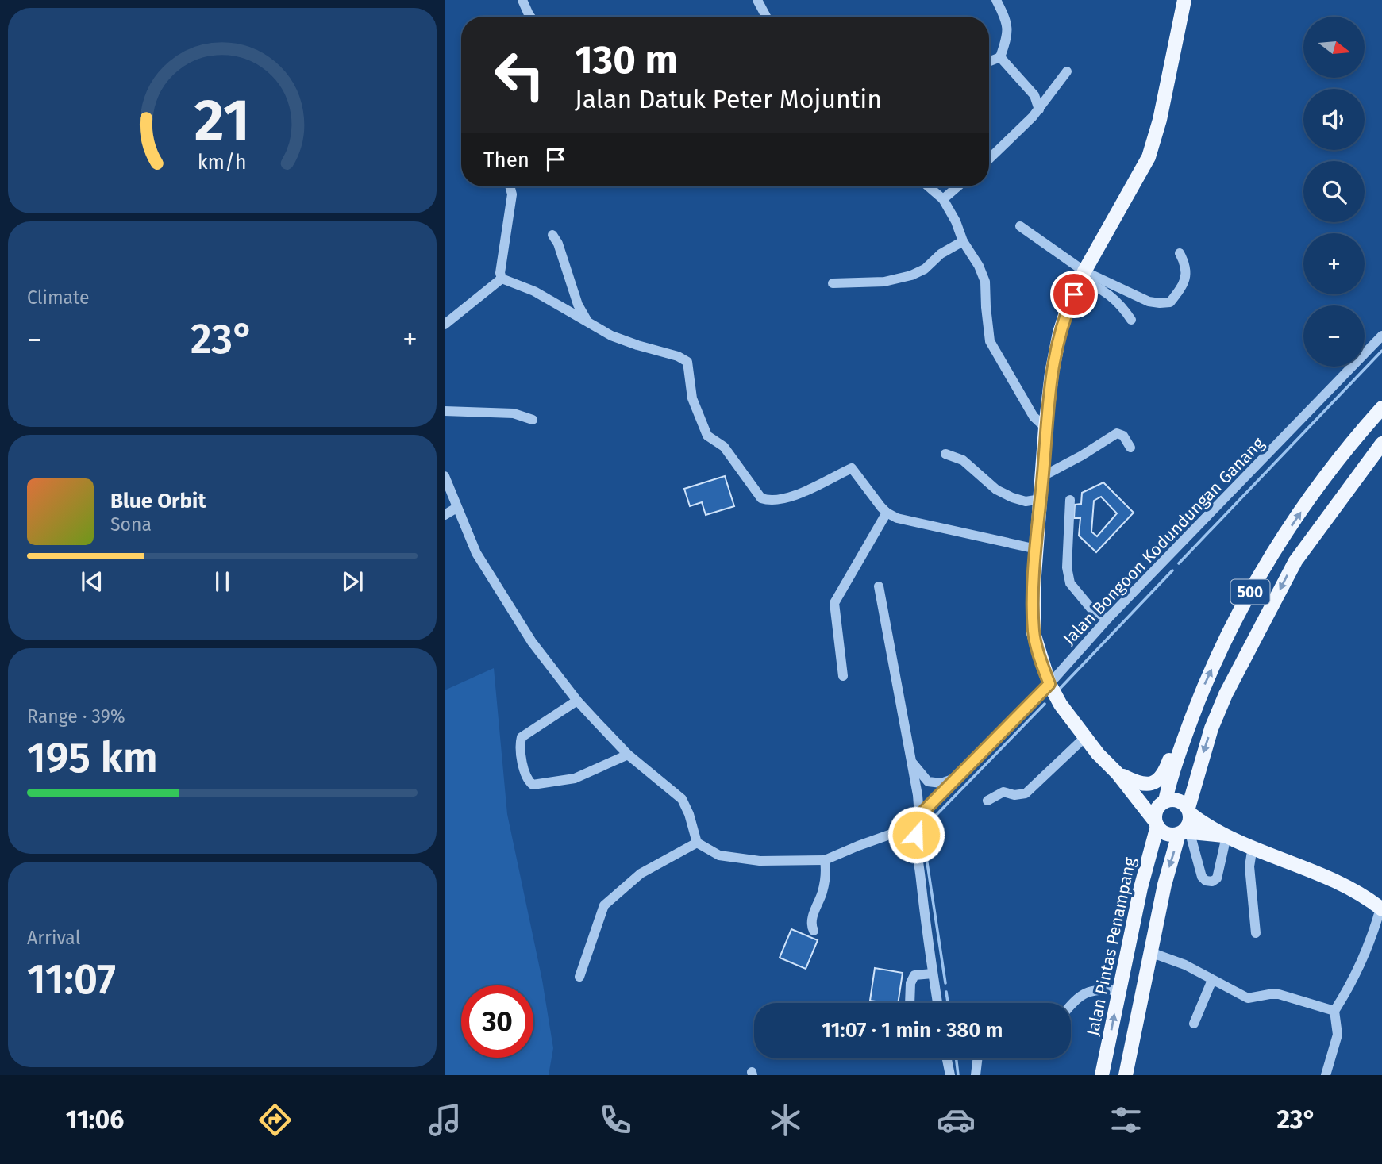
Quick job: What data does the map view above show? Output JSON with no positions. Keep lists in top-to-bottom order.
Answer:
{
  "streets": {
    "main road": ["500", "Jalan Pintas Penampang"],
    "street": ["Jalan Bongoon Kodundungan Ganang"]
  },
  "crossings": [
    ["500", "Jalan Pintas Penampang"]
  ],
  "north": "right",
  "page": {
    "map_buttons": ["+", "−"],
    "turn": ["130 m", "Jalan Datuk Peter Mojuntin"],
    "then": "Then",
    "tile": [
      "Climate",
      ["Range · 39%", "195 km"],
      ["Arrival", "11:07"]
    ],
    "heat": ["−", "23°", "+"],
    "song": ["Blue Orbit", "Sona"],
    "limit": "30",
    "trip": "11:07 · 1 min · 380 m",
    "tabs": ["11:06", "23°"],
    "gauge": ["21", "km/h"]
  }
}
